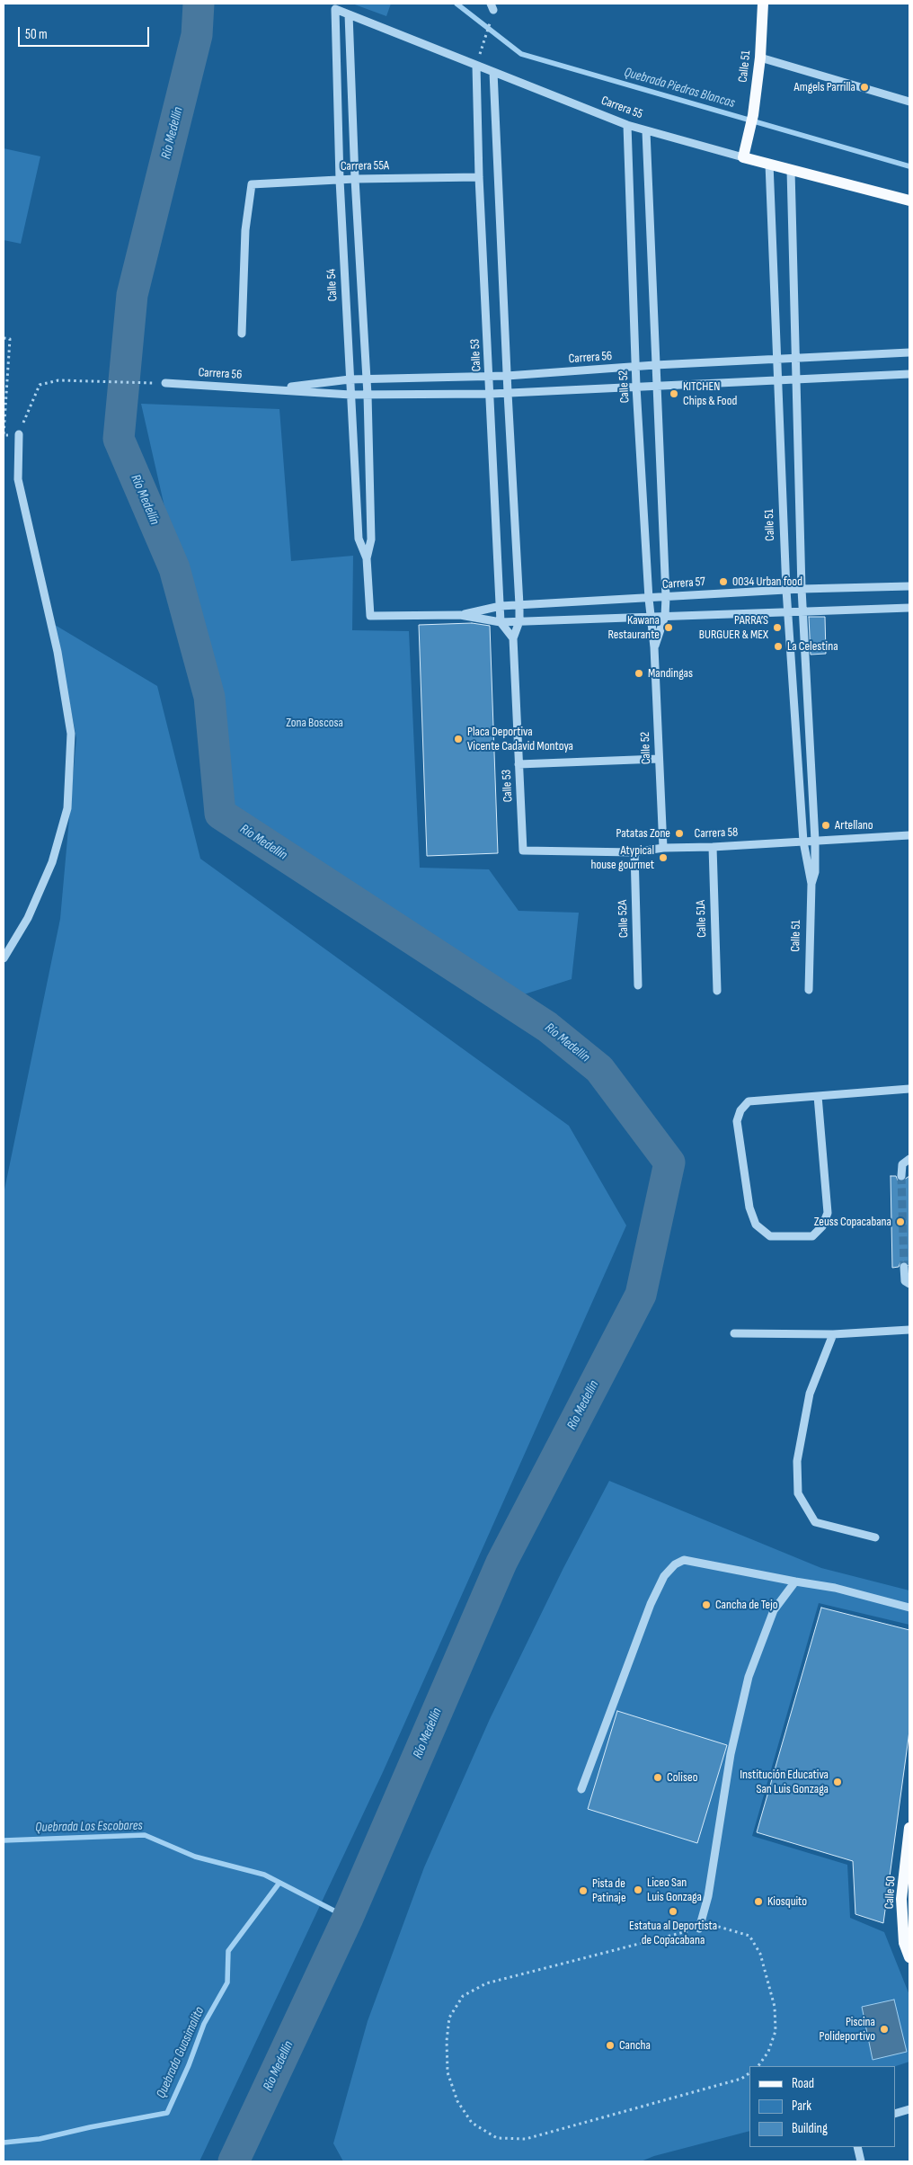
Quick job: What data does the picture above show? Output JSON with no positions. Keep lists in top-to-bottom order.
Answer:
{
  "streets": {
    "main road": ["Calle 51", "Carrera 55", "Calle 50"],
    "street": [
      "Carrera 55A",
      "Calle 54",
      "Calle 53",
      "Carrera 56",
      "Calle 52",
      "Carrera 57",
      "Carrera 58",
      "Calle 52A",
      "Calle 51A"
    ]
  },
  "crossings": [
    ["Calle 51", "Carrera 55"],
    ["Calle 51", "Carrera 56"],
    ["Calle 51", "Carrera 57"],
    ["Calle 51", "Carrera 58"],
    ["Carrera 55", "Calle 54"],
    ["Carrera 55", "Calle 53"],
    ["Carrera 55", "Calle 52"],
    ["Carrera 55A", "Calle 54"],
    ["Carrera 55A", "Calle 53"],
    ["Calle 54", "Carrera 56"],
    ["Calle 54", "Carrera 57"],
    ["Calle 53", "Carrera 56"],
    ["Calle 53", "Carrera 57"],
    ["Calle 53", "Carrera 58"],
    ["Carrera 56", "Calle 52"],
    ["Calle 52", "Carrera 57"],
    ["Calle 52", "Carrera 58"],
    ["Carrera 58", "Calle 52A"],
    ["Carrera 58", "Calle 51A"]
  ],
  "water": [
    "Quebrada Piedras Blancas",
    "Río Medellín",
    "Quebrada Los Escobares",
    "Quebrada Guasimalito"
  ],
  "parks": ["Zona Boscosa"],
  "places": [
    "Amgels Parrilla",
    "KITCHEN Chips & Food",
    "0034 Urban food",
    "Kawana Restaurante",
    "PARRA’S BURGUER & MEX",
    "La Celestina",
    "Mandingas",
    "Placa Deportiva Vicente Cadavid Montoya",
    "Artellano",
    "Patatas Zone",
    "Atypical house gourmet",
    "Zeuss Copacabana",
    "Cancha de Tejo",
    "Coliseo",
    "Institución Educativa San Luis Gonzaga",
    "Liceo San Luis Gonzaga",
    "Pista de Patinaje",
    "Kiosquito",
    "Estatua al Deportista de Copacabana",
    "Piscina Polideportivo",
    "Cancha"
  ],
  "legend": ["Road", "Park", "Building"],
  "scale_bar": "50 m"
}
